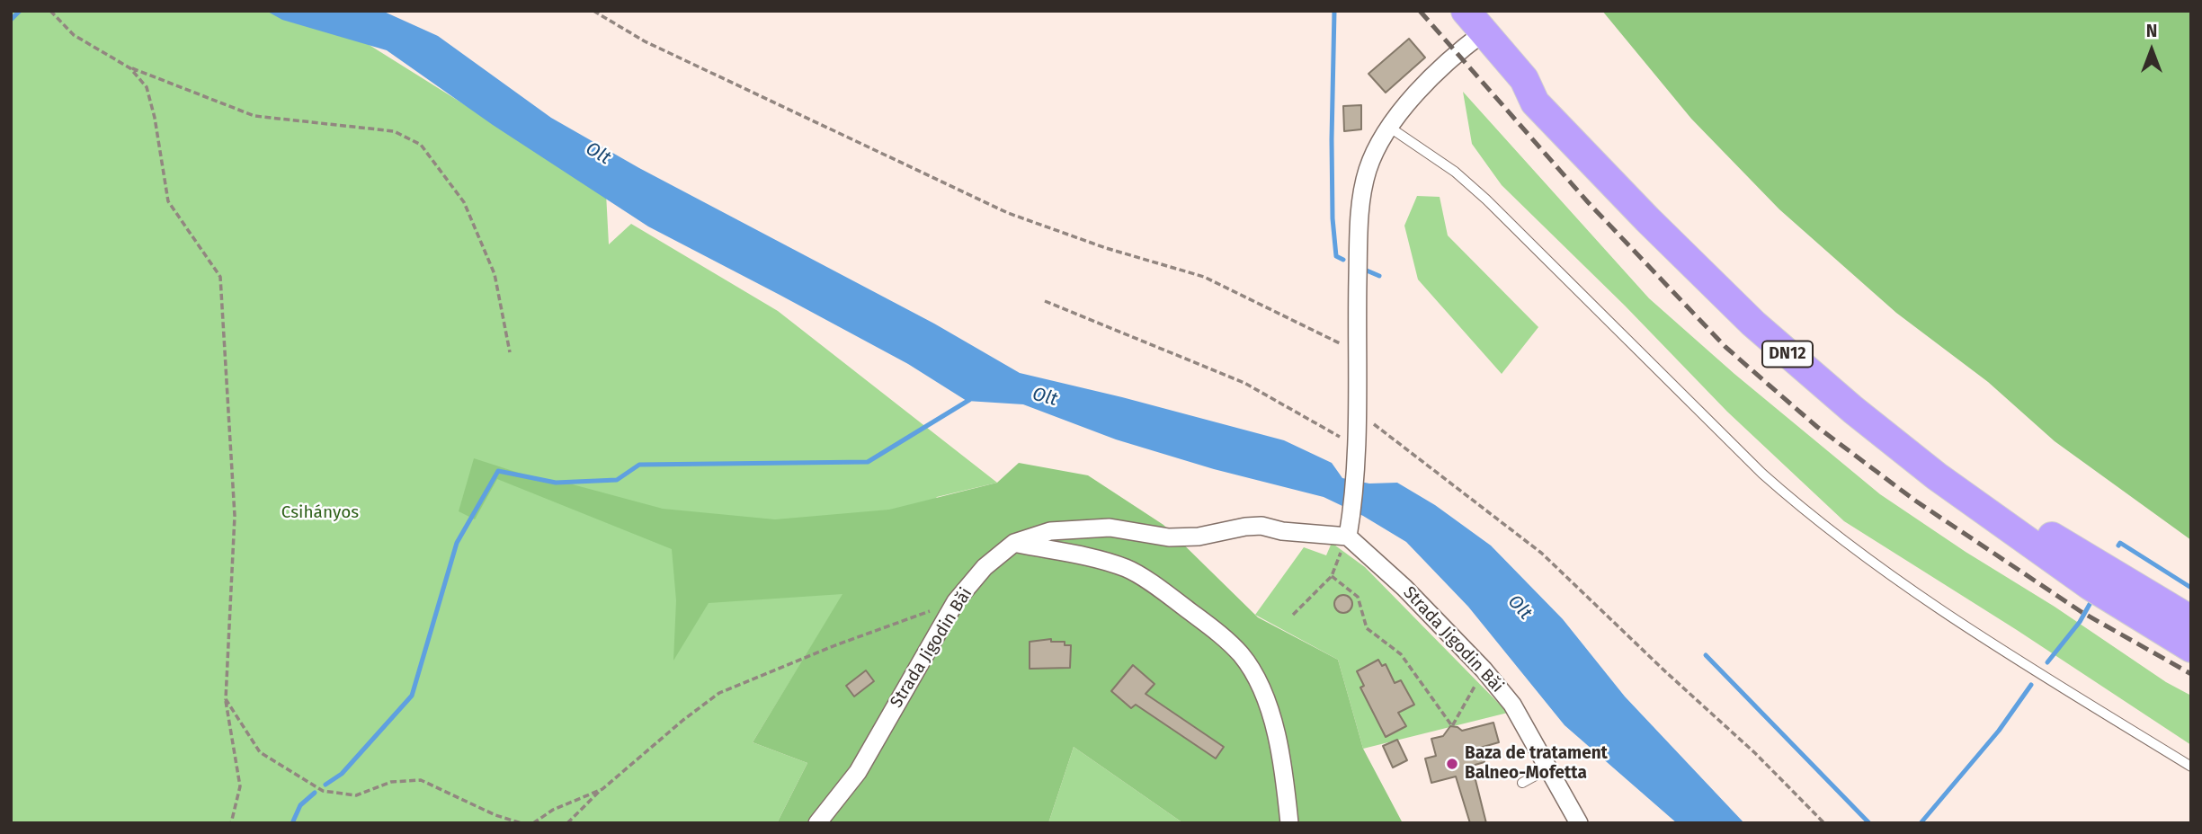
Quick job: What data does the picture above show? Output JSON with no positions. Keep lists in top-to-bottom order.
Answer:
{
  "streets": {
    "highway": ["DN12"],
    "street": ["Strada Jigodin Băi"]
  },
  "water": ["Olt"],
  "parks": ["Csihányos"],
  "places": ["Baza de tratament Balneo-Mofetta"],
  "north": "top"
}
